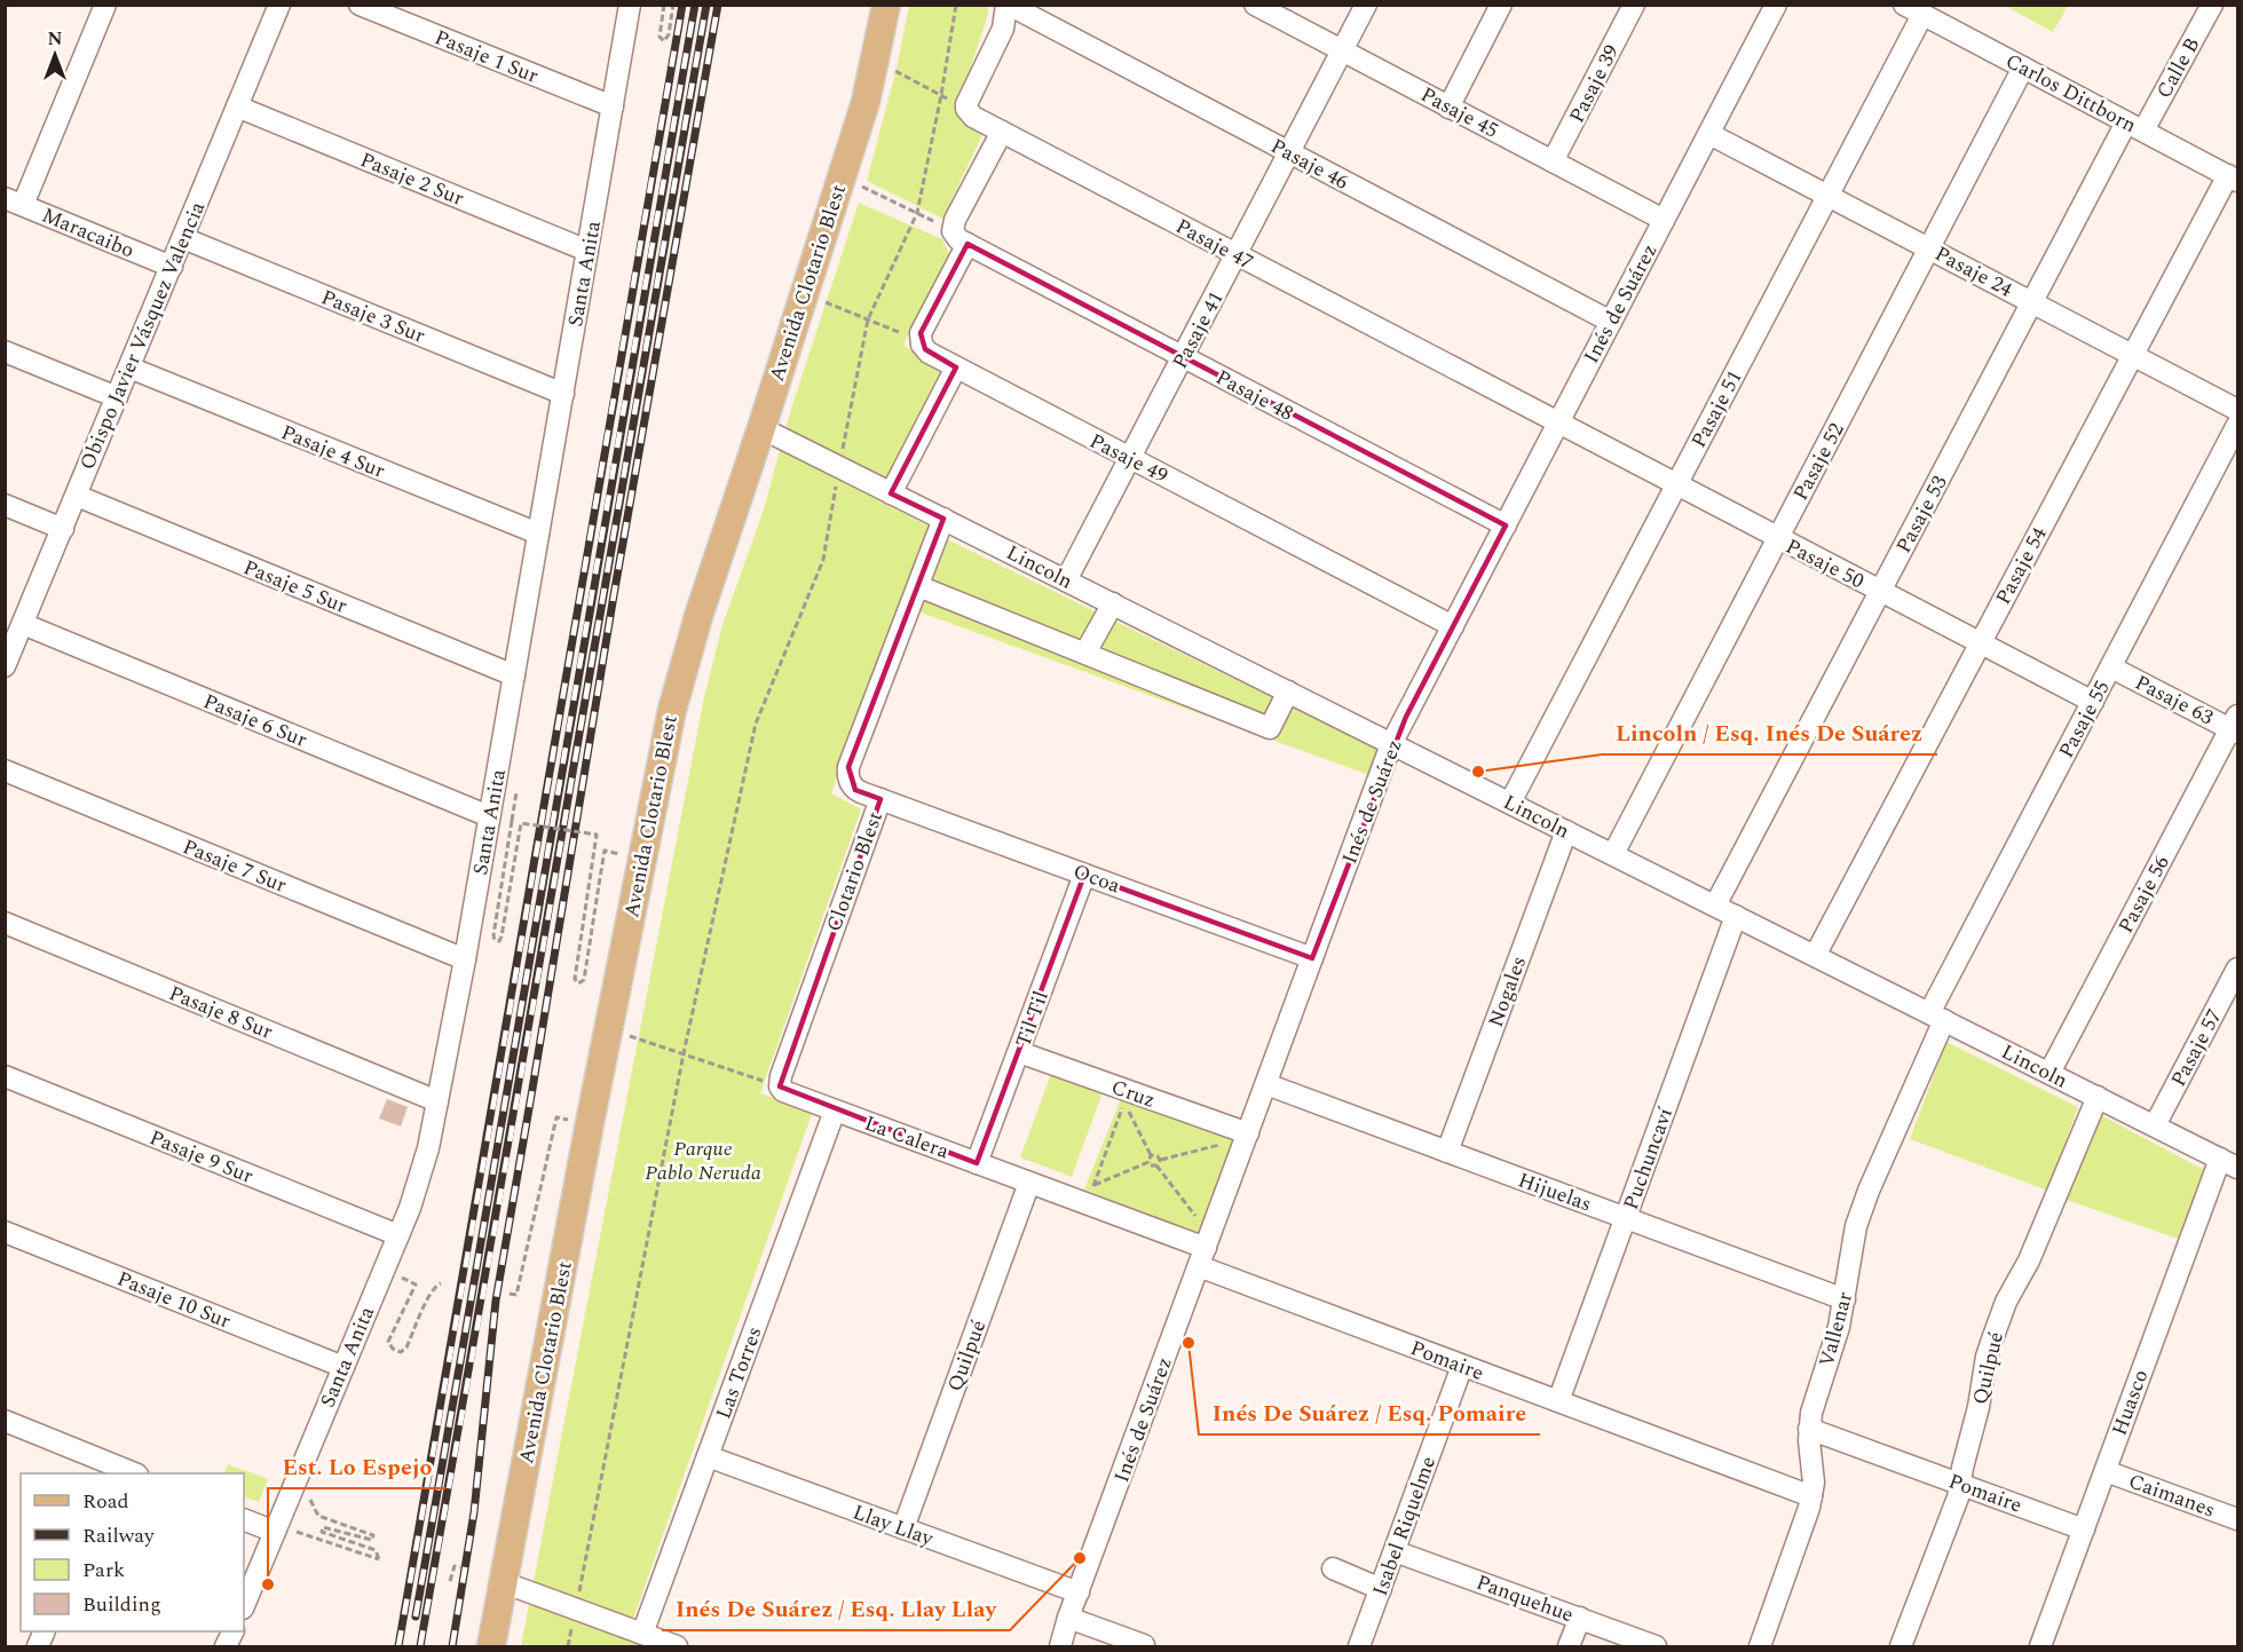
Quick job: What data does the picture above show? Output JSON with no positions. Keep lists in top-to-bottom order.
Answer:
{
  "streets": {
    "main road": ["Avenida Clotario Blest"],
    "street": [
      "Pasaje 1 Sur",
      "Calle B",
      "Pasaje 39",
      "Carlos Dittborn",
      "Pasaje 45",
      "Pasaje 46",
      "Pasaje 2 Sur",
      "Maracaibo",
      "Pasaje 47",
      "Pasaje 24",
      "Santa Anita",
      "Inés de Suárez",
      "Pasaje 3 Sur",
      "Pasaje 41",
      "Obispo Javier Vásquez Valencia",
      "Pasaje 48",
      "Pasaje 51",
      "Pasaje 4 Sur",
      "Pasaje 49",
      "Pasaje 52",
      "Pasaje 53",
      "Pasaje 50",
      "Pasaje 54",
      "Lincoln",
      "Pasaje 5 Sur",
      "Pasaje 63",
      "Pasaje 55",
      "Pasaje 6 Sur",
      "Pasaje 7 Sur",
      "Clotario Blest",
      "Ocoa",
      "Pasaje 56",
      "Nogales",
      "Pasaje 8 Sur",
      "Til Til",
      "Pasaje 57",
      "Cruz",
      "La Calera",
      "Pasaje 9 Sur",
      "Puchuncaví",
      "Hijuelas",
      "Pasaje 10 Sur",
      "Vallenar",
      "Quilpué",
      "Pomaire",
      "Las Torres",
      "Huasco",
      "Caimanes",
      "Llay Llay",
      "Isabel Riquelme",
      "Panquehue"
    ]
  },
  "crossings": [
    ["Pasaje 1 Sur", "Santa Anita"],
    ["Calle B", "Carlos Dittborn"],
    ["Calle B", "Pasaje 53"],
    ["Pasaje 39", "Pasaje 45"],
    ["Carlos Dittborn", "Pasaje 51"],
    ["Carlos Dittborn", "Pasaje 52"],
    ["Carlos Dittborn", "Pasaje 53"],
    ["Carlos Dittborn", "Pasaje 54"],
    ["Pasaje 45", "Inés de Suárez"],
    ["Pasaje 45", "Pasaje 41"],
    ["Pasaje 46", "Inés de Suárez"],
    ["Pasaje 46", "Pasaje 41"],
    ["Pasaje 2 Sur", "Santa Anita"],
    ["Pasaje 2 Sur", "Obispo Javier Vásquez Valencia"],
    ["Maracaibo", "Obispo Javier Vásquez Valencia"],
    ["Pasaje 47", "Inés de Suárez"],
    ["Pasaje 47", "Pasaje 41"],
    ["Pasaje 47", "Pasaje 50"],
    ["Pasaje 24", "Inés de Suárez"],
    ["Pasaje 24", "Pasaje 51"],
    ["Pasaje 24", "Pasaje 52"],
    ["Pasaje 24", "Pasaje 53"],
    ["Pasaje 24", "Pasaje 54"],
    ["Santa Anita", "Pasaje 3 Sur"],
    ["Santa Anita", "Pasaje 4 Sur"],
    ["Santa Anita", "Pasaje 5 Sur"],
    ["Santa Anita", "Pasaje 6 Sur"],
    ["Santa Anita", "Pasaje 7 Sur"],
    ["Santa Anita", "Pasaje 8 Sur"],
    ["Santa Anita", "Pasaje 9 Sur"],
    ["Santa Anita", "Pasaje 10 Sur"],
    ["Avenida Clotario Blest", "Lincoln"],
    ["Inés de Suárez", "Pasaje 48"],
    ["Inés de Suárez", "Pasaje 49"],
    ["Inés de Suárez", "Pasaje 50"],
    ["Inés de Suárez", "Lincoln"],
    ["Inés de Suárez", "Ocoa"],
    ["Inés de Suárez", "Cruz"],
    ["Inés de Suárez", "La Calera"],
    ["Inés de Suárez", "Hijuelas"],
    ["Inés de Suárez", "Pomaire"],
    ["Inés de Suárez", "Llay Llay"],
    ["Pasaje 3 Sur", "Obispo Javier Vásquez Valencia"],
    ["Pasaje 41", "Pasaje 48"],
    ["Pasaje 41", "Pasaje 49"],
    ["Pasaje 41", "Lincoln"],
    ["Obispo Javier Vásquez Valencia", "Pasaje 4 Sur"],
    ["Obispo Javier Vásquez Valencia", "Pasaje 5 Sur"],
    ["Obispo Javier Vásquez Valencia", "Pasaje 6 Sur"],
    ["Pasaje 51", "Pasaje 50"],
    ["Pasaje 51", "Lincoln"],
    ["Pasaje 52", "Pasaje 50"],
    ["Pasaje 52", "Lincoln"],
    ["Pasaje 53", "Pasaje 50"],
    ["Pasaje 53", "Lincoln"],
    ["Pasaje 50", "Pasaje 54"],
    ["Pasaje 50", "Pasaje 55"],
    ["Pasaje 54", "Lincoln"],
    ["Lincoln", "Pasaje 55"],
    ["Lincoln", "Clotario Blest"],
    ["Lincoln", "Pasaje 56"],
    ["Lincoln", "Nogales"],
    ["Lincoln", "Pasaje 57"],
    ["Lincoln", "Puchuncaví"],
    ["Lincoln", "Vallenar"],
    ["Lincoln", "Quilpué"],
    ["Lincoln", "Huasco"],
    ["Pasaje 63", "Pasaje 55"],
    ["Pasaje 63", "Pasaje 56"],
    ["Pasaje 55", "Vallenar"],
    ["Clotario Blest", "Ocoa"],
    ["Clotario Blest", "La Calera"],
    ["Ocoa", "Til Til"],
    ["Nogales", "Hijuelas"],
    ["Til Til", "Cruz"],
    ["Til Til", "La Calera"],
    ["La Calera", "Quilpué"],
    ["La Calera", "Pomaire"],
    ["La Calera", "Las Torres"],
    ["Puchuncaví", "Hijuelas"],
    ["Puchuncaví", "Pomaire"],
    ["Hijuelas", "Vallenar"],
    ["Vallenar", "Pomaire"],
    ["Quilpué", "Pomaire"],
    ["Quilpué", "Llay Llay"],
    ["Pomaire", "Huasco"],
    ["Pomaire", "Isabel Riquelme"],
    ["Las Torres", "Llay Llay"],
    ["Huasco", "Caimanes"],
    ["Isabel Riquelme", "Panquehue"]
  ],
  "parks": ["Parque Pablo Neruda"],
  "places": [
    "Lincoln / Esq. Inés De Suárez",
    "Inés De Suárez / Esq. Pomaire",
    "Inés De Suárez / Esq. Llay Llay",
    "Est. Lo Espejo"
  ],
  "legend": [
    "Road",
    "Railway",
    "Park",
    "Building"
  ],
  "north": "top"
}
